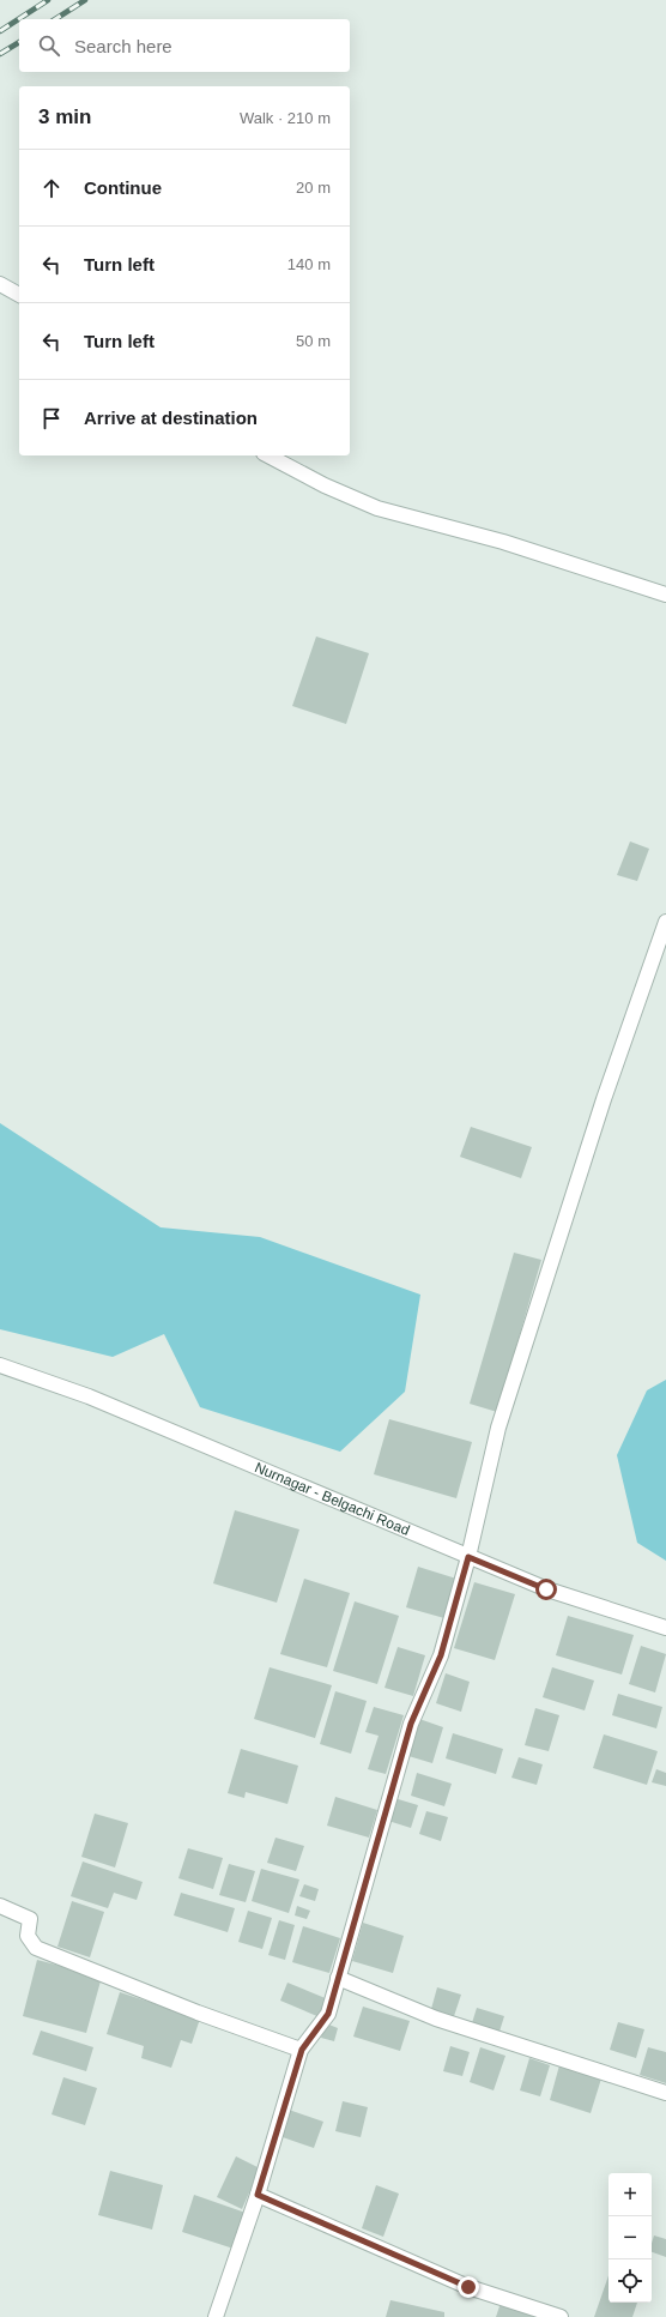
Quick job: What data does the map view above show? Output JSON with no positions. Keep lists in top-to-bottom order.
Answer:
{
  "streets": {
    "street": ["Nurnagar - Belgachi Road"]
  },
  "page": {
    "search": "Search here",
    "heading": ["3 min", "Walk · 210 m"],
    "list": [
      ["Continue", "20 m"],
      ["Turn left", "140 m"],
      ["Turn left", "50 m"],
      "Arrive at destination"
    ],
    "map_buttons": ["+", "−"]
  }
}
